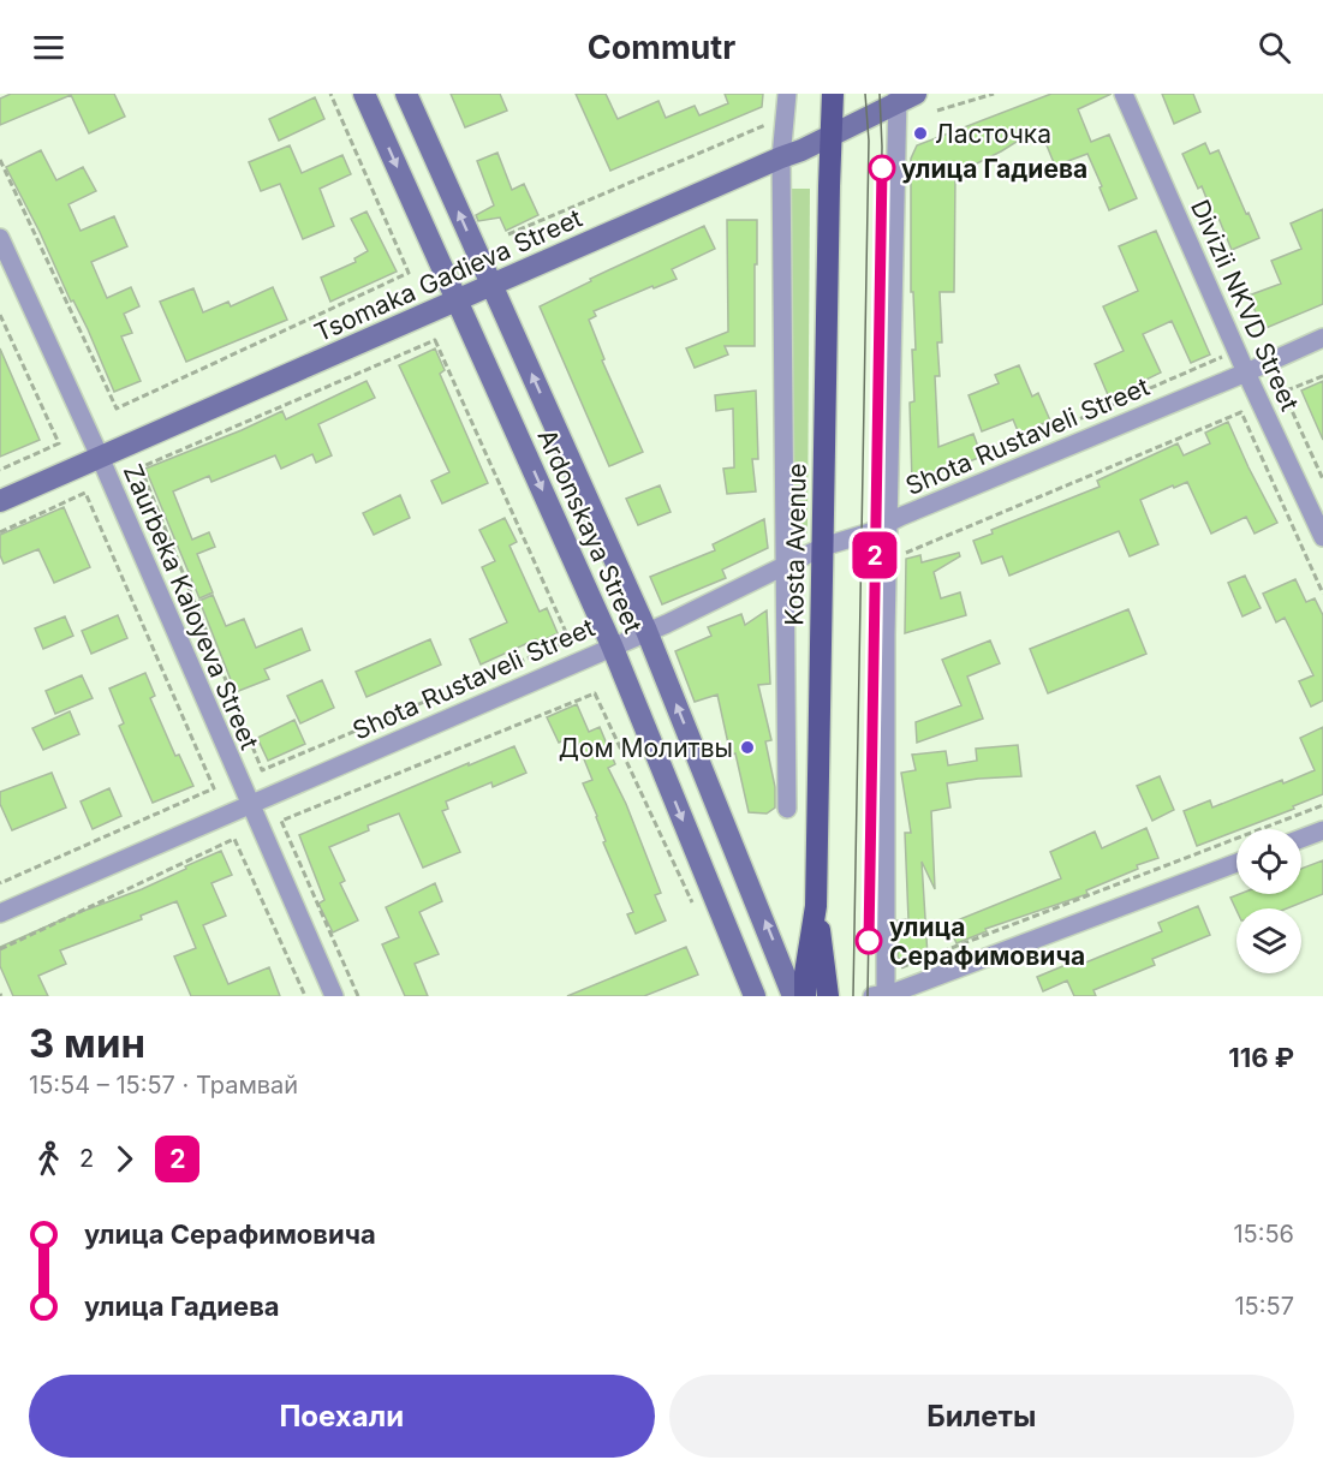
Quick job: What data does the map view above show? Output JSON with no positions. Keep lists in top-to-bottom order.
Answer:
{
  "streets": {
    "main road": ["Tsomaka Gadieva Street", "Ardonskaya Street", "Kosta Avenue"],
    "street": ["Divizii NKVD Street", "Shota Rustaveli Street", "Zaurbeka Kaloyeva Street"]
  },
  "crossings": [
    ["Tsomaka Gadieva Street", "Ardonskaya Street"],
    ["Tsomaka Gadieva Street", "Kosta Avenue"],
    ["Tsomaka Gadieva Street", "Zaurbeka Kaloyeva Street"],
    ["Divizii NKVD Street", "Shota Rustaveli Street"],
    ["Shota Rustaveli Street", "Ardonskaya Street"],
    ["Shota Rustaveli Street", "Kosta Avenue"],
    ["Shota Rustaveli Street", "Zaurbeka Kaloyeva Street"]
  ],
  "places": [
    "Ласточка",
    "улица Гадиева",
    "Дом Молитвы",
    "улица Серафимовича"
  ],
  "lines": ["tram line 2"],
  "page": {
    "header": "Commutr",
    "on_map": "2",
    "heading": ["3 мин", "15:54 – 15:57 · Трамвай", "116 ₽"],
    "legs": ["2", "2"],
    "list": [
      {
        "name": "улица Серафимовича",
        "value": "15:56"
      },
      {
        "name": "улица Гадиева",
        "value": "15:57"
      }
    ],
    "buttons": ["Поехали", "Билеты"]
  }
}
